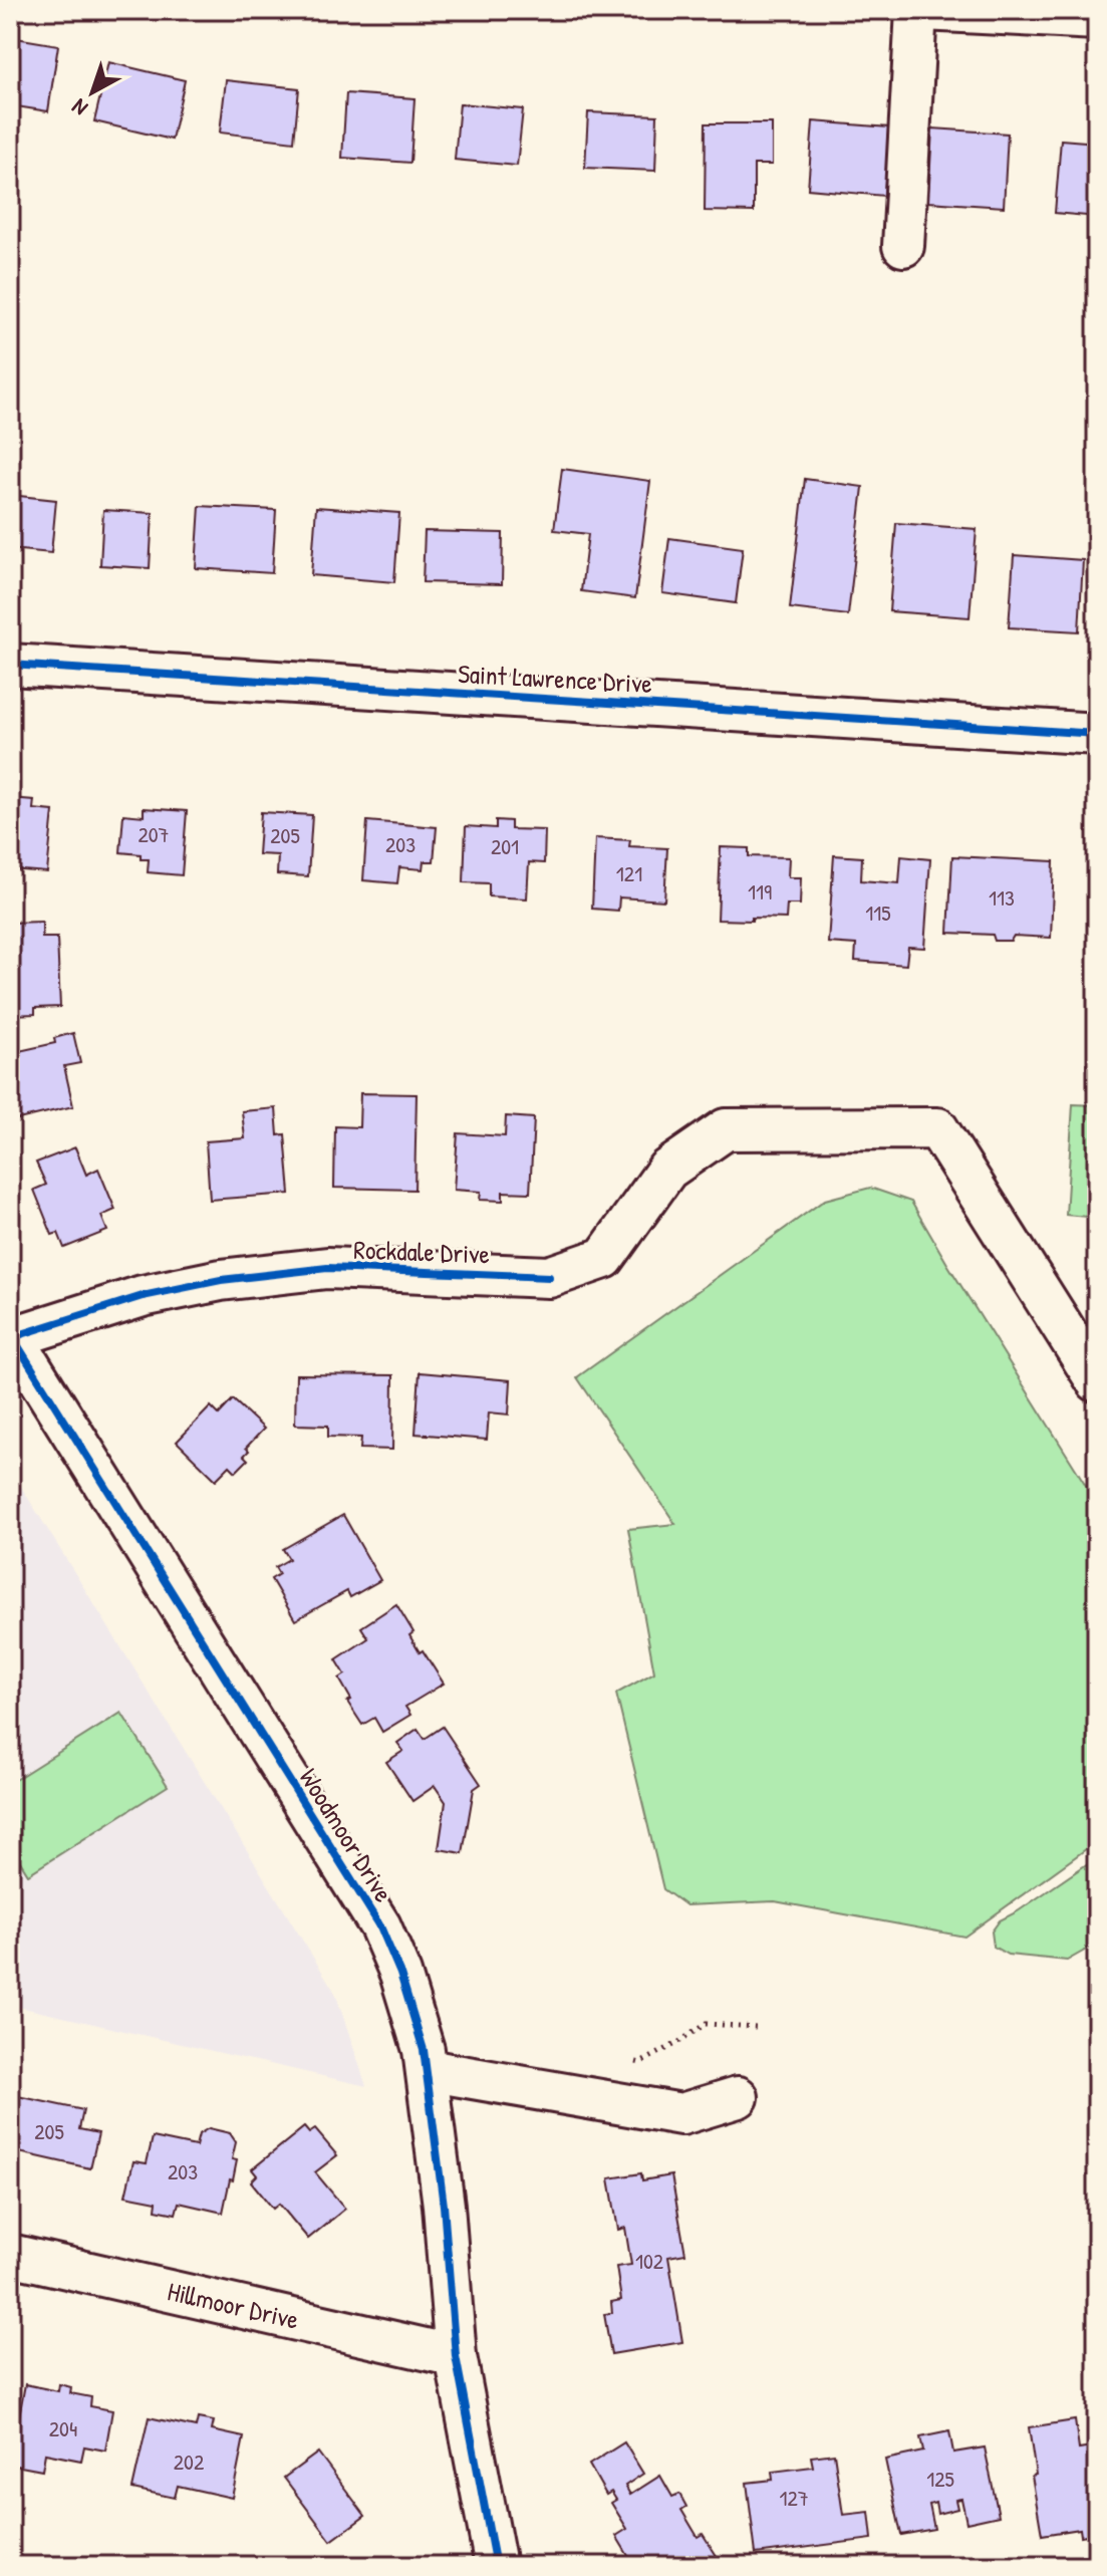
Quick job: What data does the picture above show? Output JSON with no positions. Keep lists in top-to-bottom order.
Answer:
{
  "streets": {
    "street": [
      "Saint Lawrence Drive",
      "Rockdale Drive",
      "Woodmoor Drive",
      "Hillmoor Drive"
    ]
  },
  "crossings": [
    ["Rockdale Drive", "Woodmoor Drive"],
    ["Woodmoor Drive", "Hillmoor Drive"]
  ],
  "house_numbers": [
    "207",
    "205",
    "203",
    "201",
    "121",
    "119",
    "113",
    "115",
    "205",
    "203",
    "102",
    "204",
    "202",
    "125",
    "127"
  ],
  "north": "bottom left"
}
